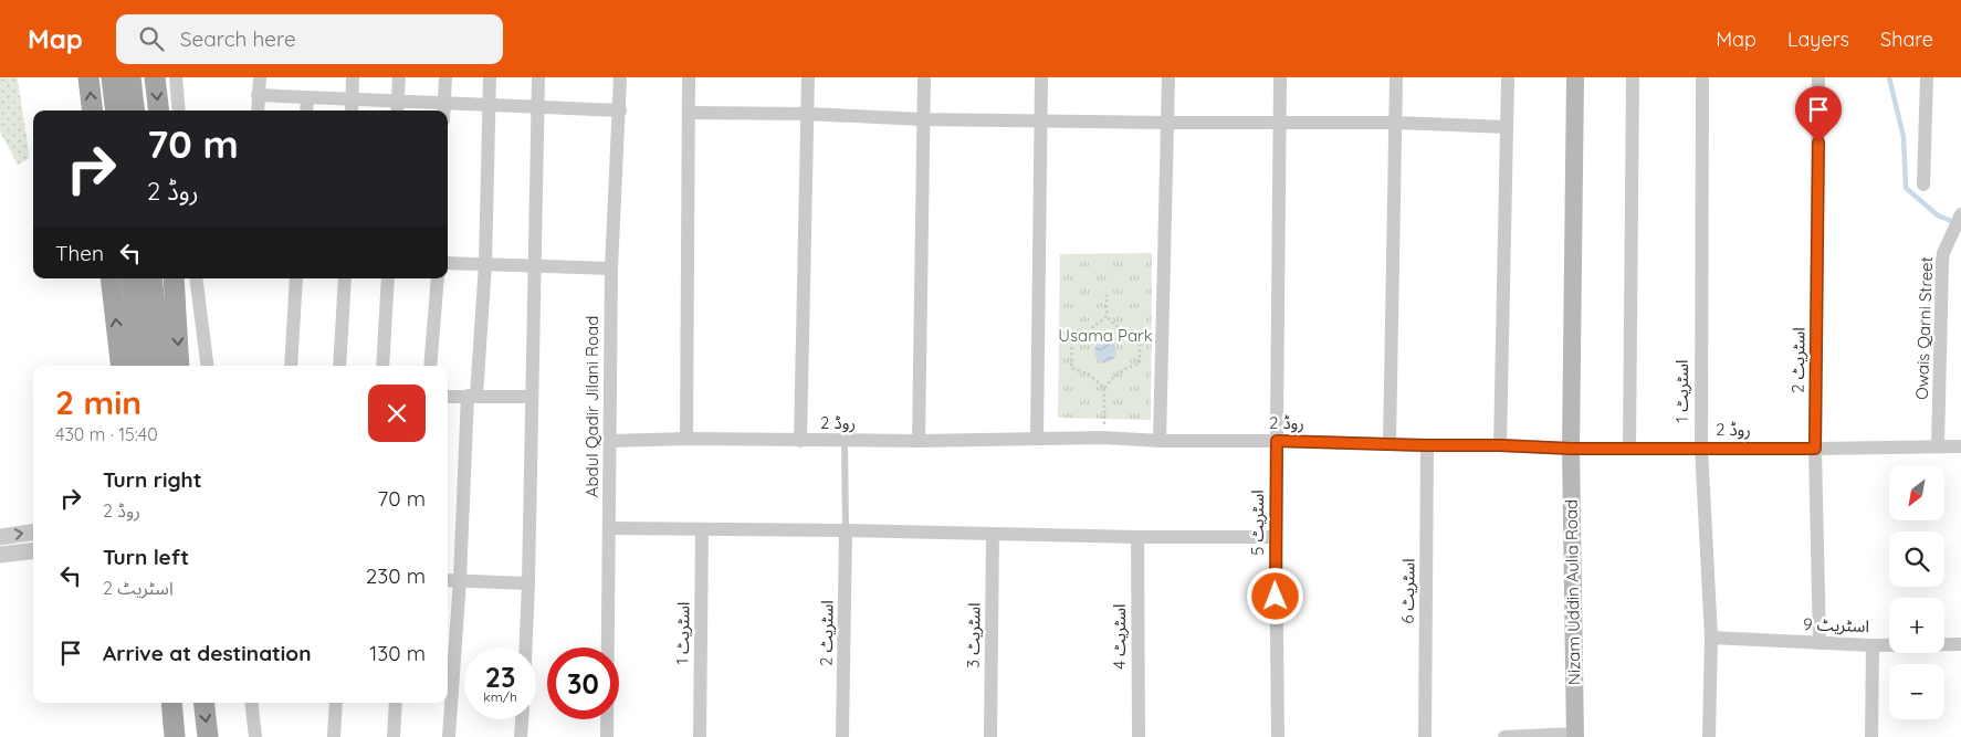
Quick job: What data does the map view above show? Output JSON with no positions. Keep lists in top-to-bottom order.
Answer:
{
  "streets": {
    "main road": ["Nizam Uddin Aulia Road"],
    "street": [
      "Owais Qarni Street",
      "اسٹریٹ 2",
      "اسٹریٹ 1",
      "Abdul Qadir Jilani Road",
      "روڈ 2",
      "اسٹریٹ 5",
      "اسٹریٹ 6",
      "اسٹریٹ 9",
      "اسٹریٹ 3",
      "اسٹریٹ 4"
    ]
  },
  "crossings": [
    ["Owais Qarni Street", "روڈ 2"],
    ["اسٹریٹ 2", "روڈ 2"],
    ["اسٹریٹ 2", "اسٹریٹ 9"],
    ["اسٹریٹ 1", "روڈ 2"],
    ["اسٹریٹ 1", "اسٹریٹ 9"],
    ["Abdul Qadir Jilani Road", "روڈ 2"],
    ["روڈ 2", "اسٹریٹ 5"],
    ["روڈ 2", "اسٹریٹ 6"],
    ["روڈ 2", "Nizam Uddin Aulia Road"]
  ],
  "parks": ["Usama Park"],
  "north": "bottom left",
  "page": {
    "header": "Map",
    "search": "Search here",
    "nav": ["Map", "Layers", "Share"],
    "turn": ["70 m", "روڈ 2"],
    "then": "Then",
    "heading": ["2 min", "430 m · 15:40"],
    "list": [
      {
        "name": "Turn right",
        "note": "روڈ 2",
        "value": "70 m"
      },
      {
        "name": "Turn left",
        "note": "اسٹریٹ 2",
        "value": "230 m"
      },
      {
        "name": "Arrive at destination",
        "value": "130 m"
      }
    ],
    "map_buttons": ["+", "−"],
    "speed": "23 km/h",
    "limit": "30"
  }
}
